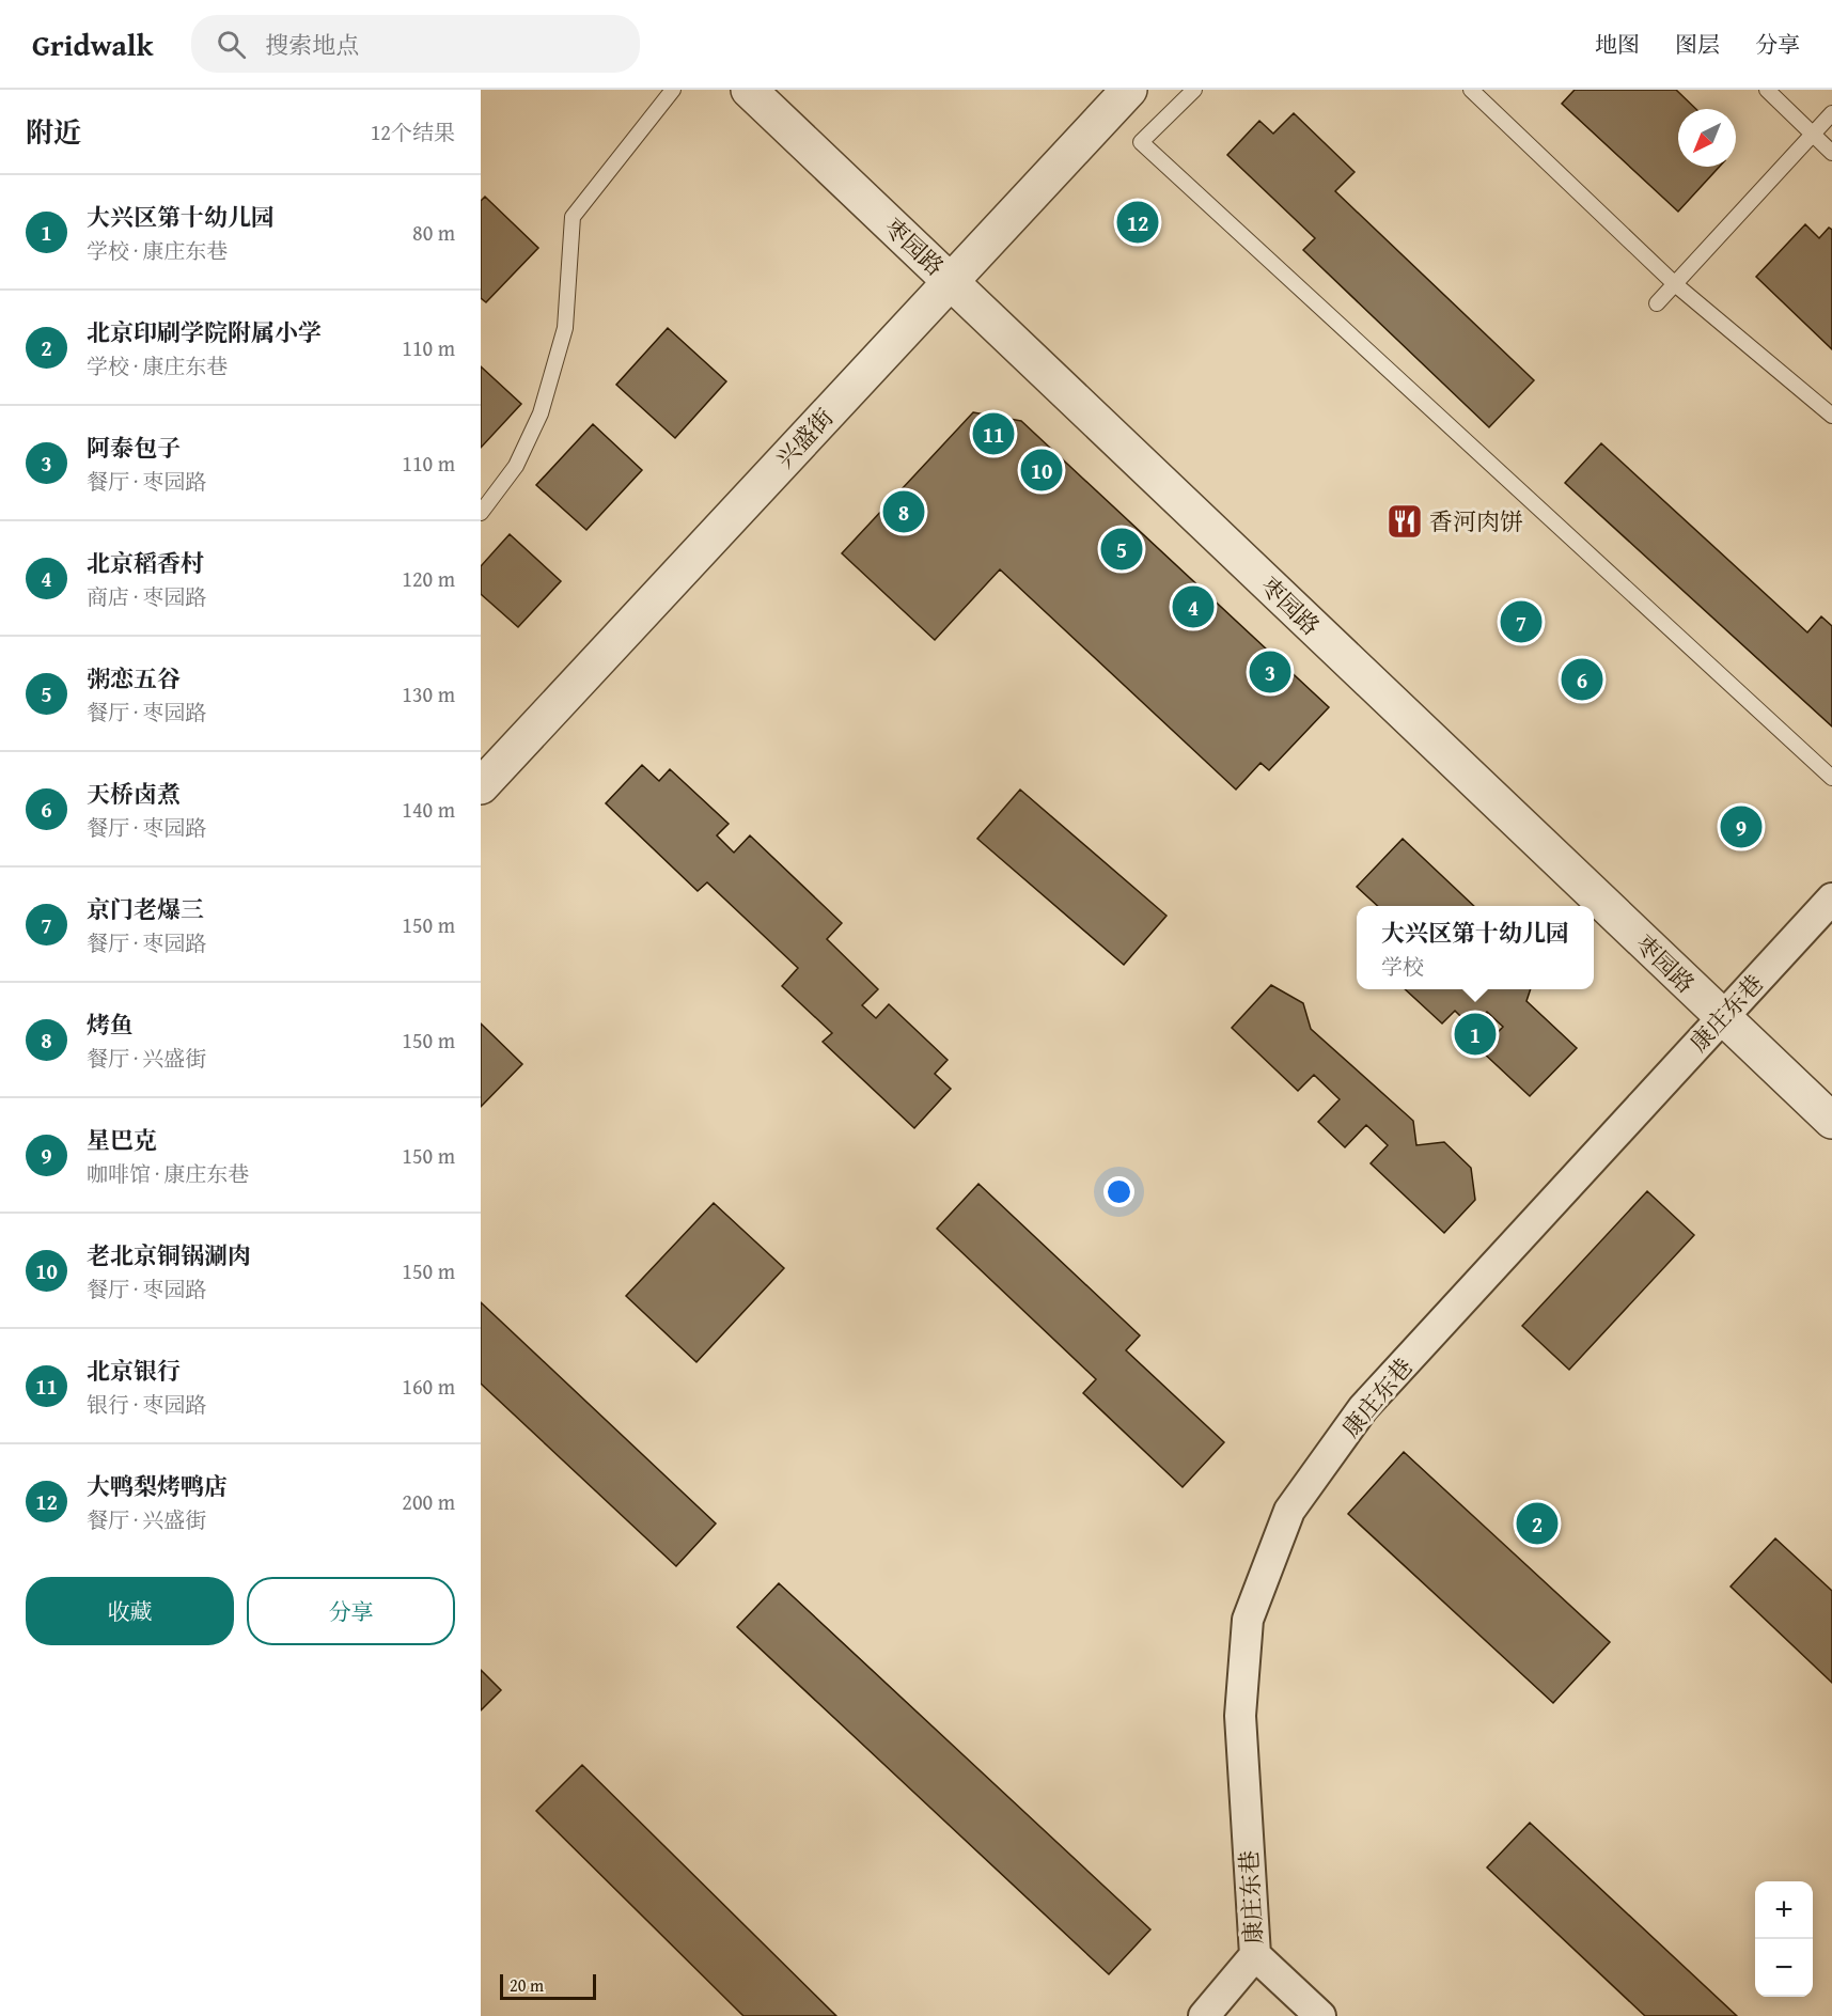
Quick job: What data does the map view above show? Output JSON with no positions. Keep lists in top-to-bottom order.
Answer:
{
  "streets": {
    "street": ["枣园路", "兴盛街", "康庄东巷"]
  },
  "crossings": [
    ["枣园路", "兴盛街"],
    ["枣园路", "康庄东巷"]
  ],
  "places": {
    "restaurant": ["香河肉饼"]
  },
  "scale_bar": "20 m",
  "north": "bottom left",
  "page": {
    "header": "Gridwalk",
    "search": "搜索地点",
    "nav": ["地图", "图层", "分享"],
    "heading": ["附近", "12个结果"],
    "list": [
      {
        "mark": "1",
        "name": "大兴区第十幼儿园",
        "note": "学校 · 康庄东巷",
        "value": "80 m"
      },
      {
        "mark": "2",
        "name": "北京印刷学院附属小学",
        "note": "学校 · 康庄东巷",
        "value": "110 m"
      },
      {
        "mark": "3",
        "name": "阿泰包子",
        "note": "餐厅 · 枣园路",
        "value": "110 m"
      },
      {
        "mark": "4",
        "name": "北京稻香村",
        "note": "商店 · 枣园路",
        "value": "120 m"
      },
      {
        "mark": "5",
        "name": "粥恋五谷",
        "note": "餐厅 · 枣园路",
        "value": "130 m"
      },
      {
        "mark": "6",
        "name": "天桥卤煮",
        "note": "餐厅 · 枣园路",
        "value": "140 m"
      },
      {
        "mark": "7",
        "name": "京门老爆三",
        "note": "餐厅 · 枣园路",
        "value": "150 m"
      },
      {
        "mark": "8",
        "name": "烤鱼",
        "note": "餐厅 · 兴盛街",
        "value": "150 m"
      },
      {
        "mark": "9",
        "name": "星巴克",
        "note": "咖啡馆 · 康庄东巷",
        "value": "150 m"
      },
      {
        "mark": "10",
        "name": "老北京铜锅涮肉",
        "note": "餐厅 · 枣园路",
        "value": "150 m"
      },
      {
        "mark": "11",
        "name": "北京银行",
        "note": "银行 · 枣园路",
        "value": "160 m"
      },
      {
        "mark": "12",
        "name": "大鸭梨烤鸭店",
        "note": "餐厅 · 兴盛街",
        "value": "200 m"
      }
    ],
    "pins": [
      "12",
      "11",
      "10",
      "8",
      "5",
      "4",
      "7",
      "3",
      "6",
      "9",
      "1",
      "2"
    ],
    "popup": ["大兴区第十幼儿园", "学校"],
    "buttons": ["收藏", "分享"],
    "map_buttons": ["+", "−"],
    "scale": "20 m"
  }
}
